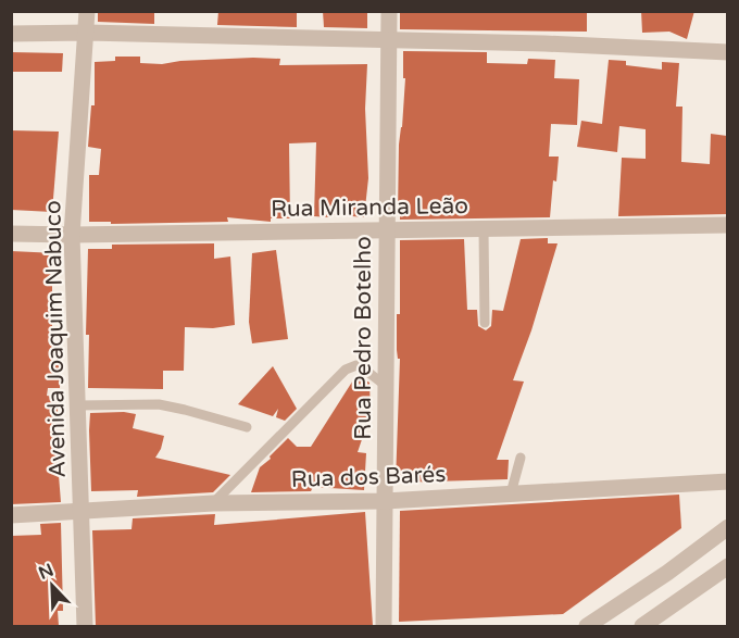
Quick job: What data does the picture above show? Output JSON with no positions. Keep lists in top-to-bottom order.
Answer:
{
  "streets": {
    "street": [
      "Rua Miranda Leão",
      "Rua Pedro Botelho",
      "Avenida Joaquim Nabuco",
      "Rua dos Barés"
    ]
  },
  "crossings": [
    ["Rua Miranda Leão", "Rua Pedro Botelho"],
    ["Rua Miranda Leão", "Avenida Joaquim Nabuco"],
    ["Rua Pedro Botelho", "Rua dos Barés"],
    ["Avenida Joaquim Nabuco", "Rua dos Barés"]
  ],
  "north": "top left"
}
